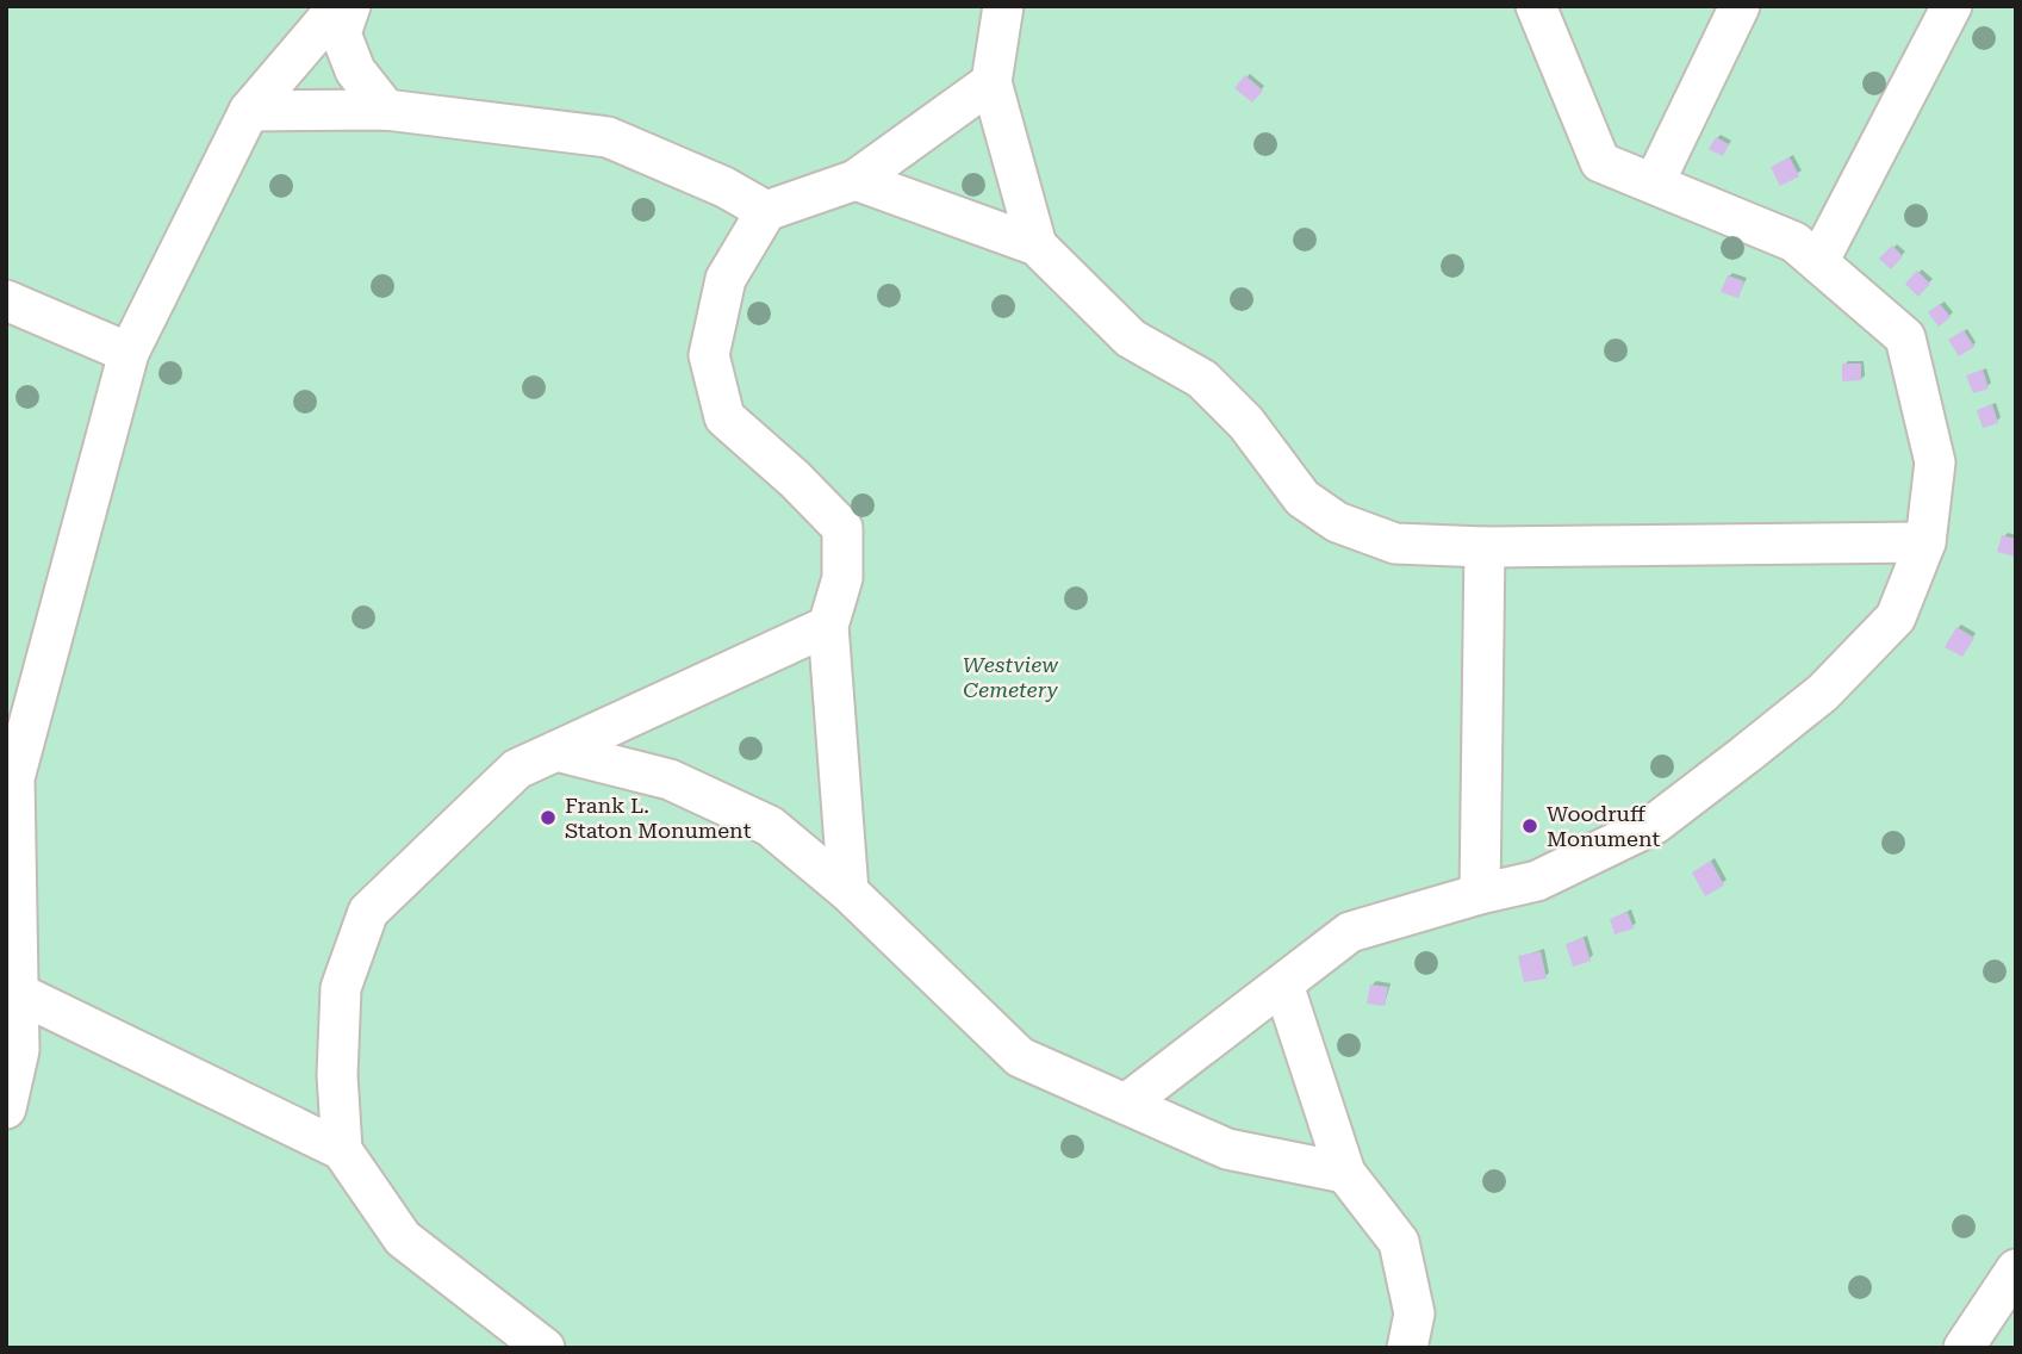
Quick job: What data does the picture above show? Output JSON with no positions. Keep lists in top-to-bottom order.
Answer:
{
  "parks": ["Westview Cemetery"],
  "places": ["Frank L. Staton Monument", "Woodruff Monument"]
}
